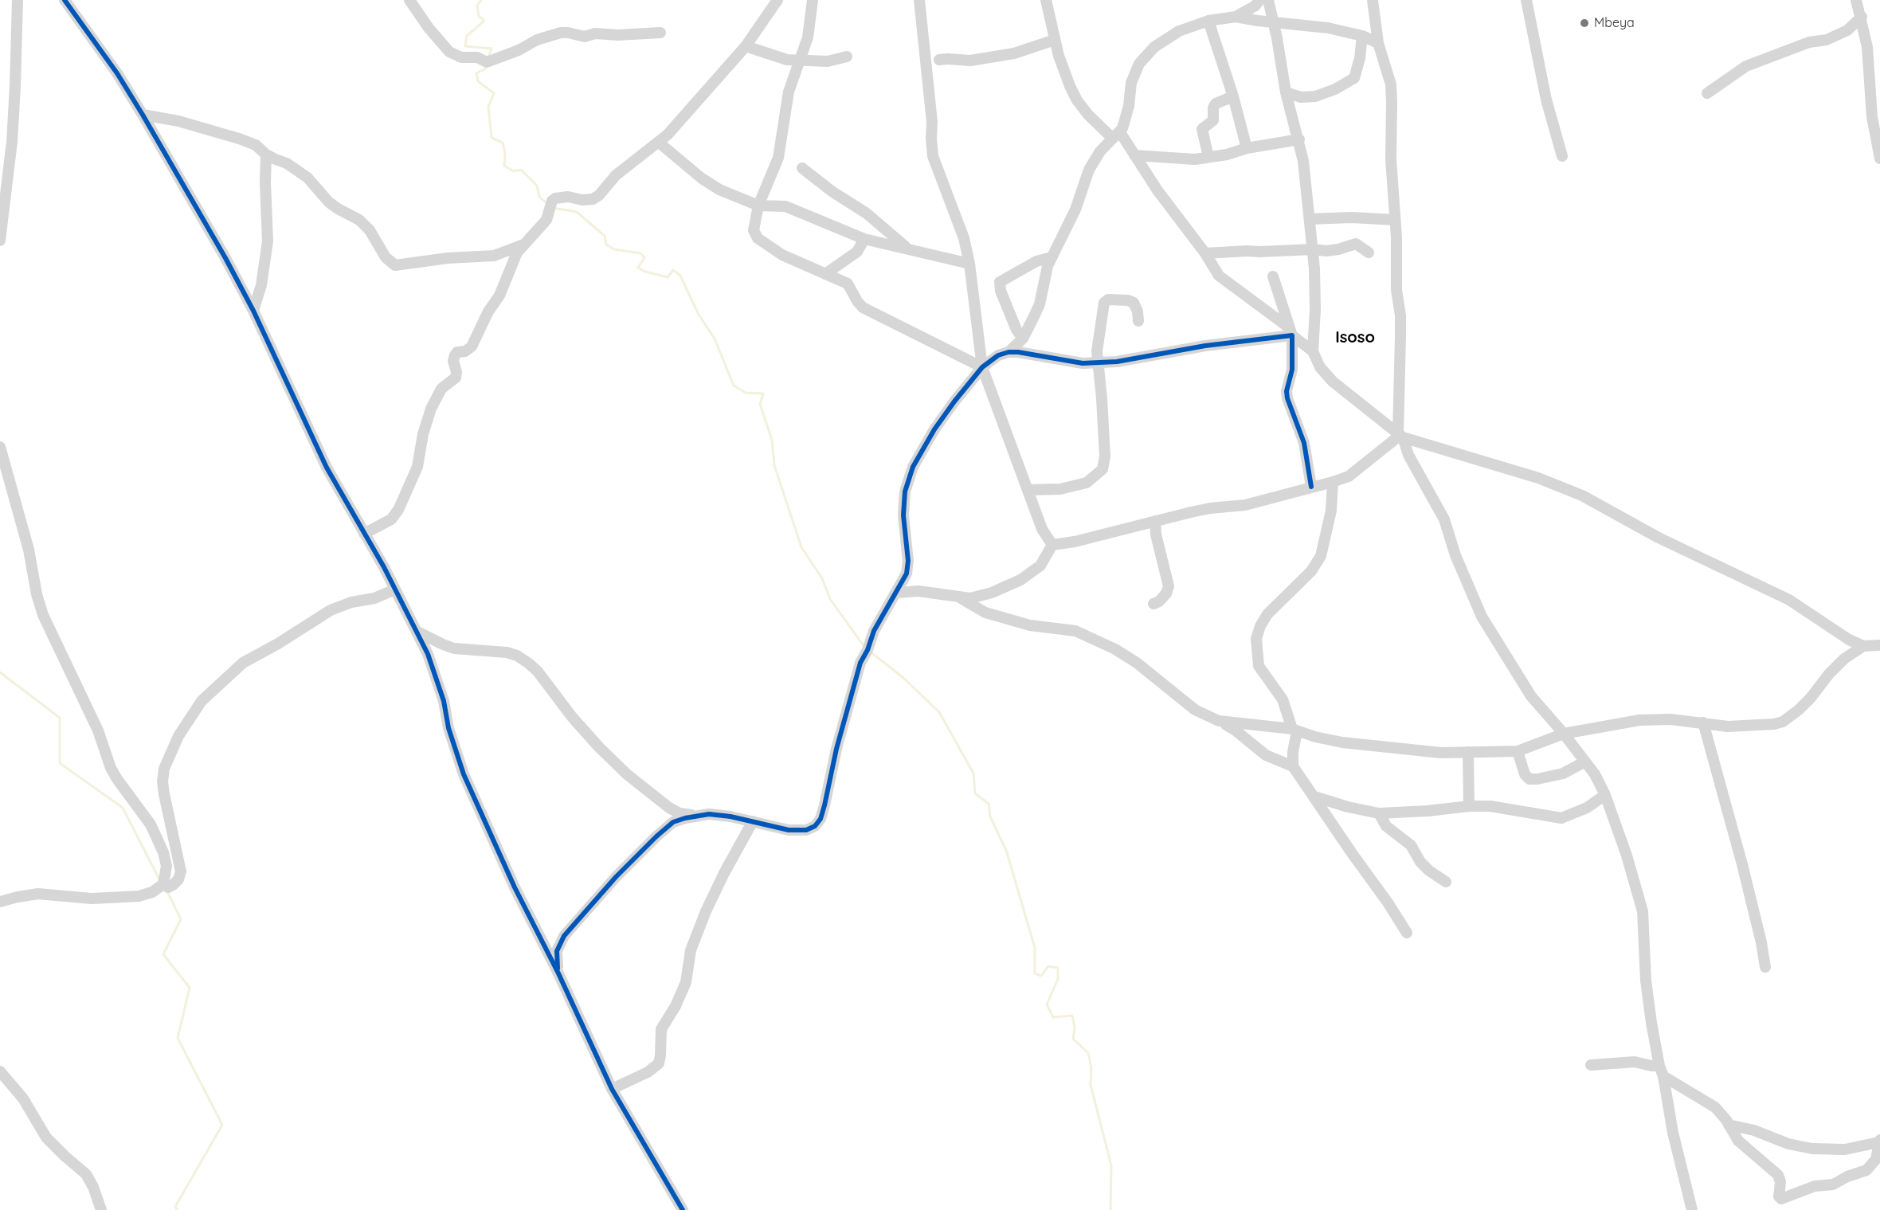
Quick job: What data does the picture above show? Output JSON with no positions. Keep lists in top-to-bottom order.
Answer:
{
  "districts": ["Isoso"],
  "places": ["Mbeya"]
}
